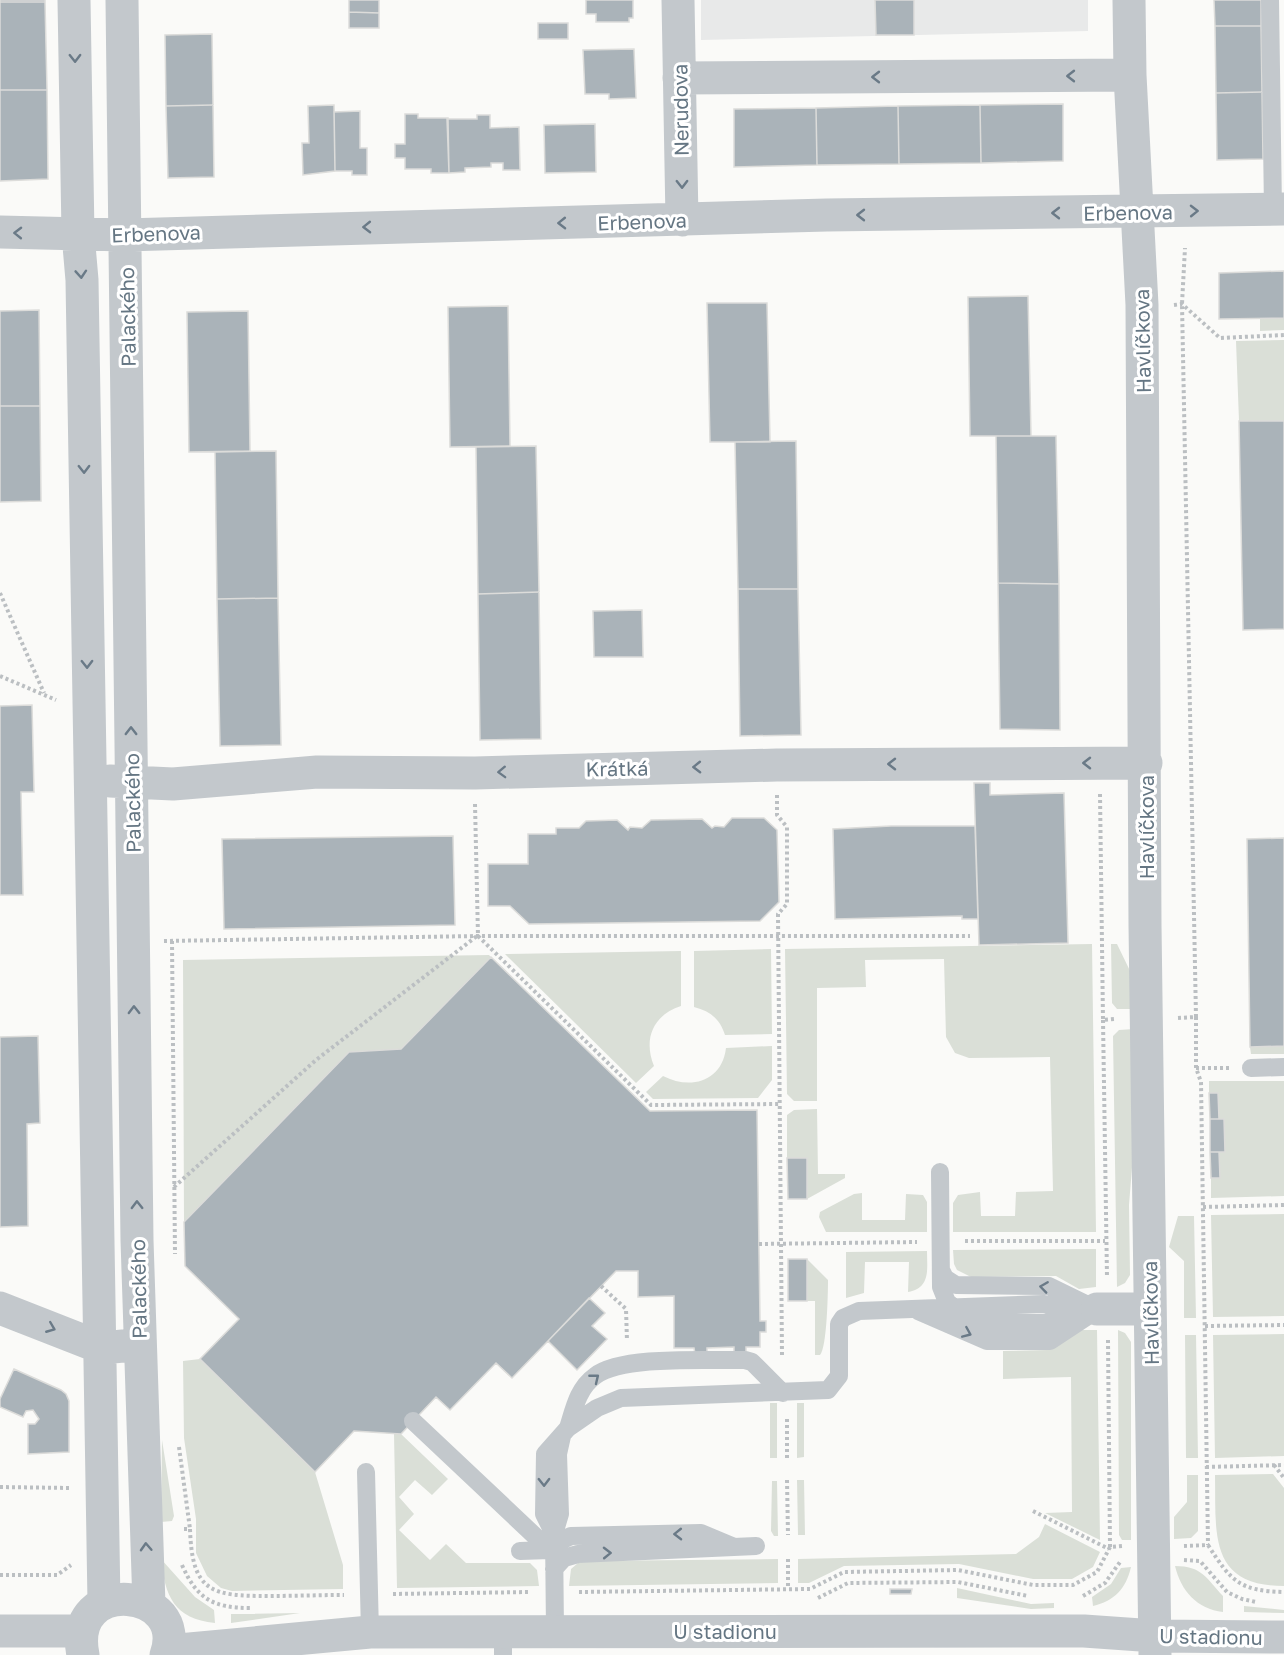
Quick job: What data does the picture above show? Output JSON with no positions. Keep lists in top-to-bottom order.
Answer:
{
  "streets": {
    "street": [
      "Nerudova",
      "Erbenova",
      "Palackého",
      "Havlíčkova",
      "Krátká",
      "U stadionu"
    ]
  },
  "crossings": [
    ["Nerudova", "Erbenova"],
    ["Erbenova", "Palackého"],
    ["Erbenova", "Havlíčkova"],
    ["Palackého", "Krátká"],
    ["Palackého", "U stadionu"],
    ["Havlíčkova", "Krátká"],
    ["Havlíčkova", "U stadionu"]
  ],
  "one_way": ["Nerudova", "Krátká"]
}
